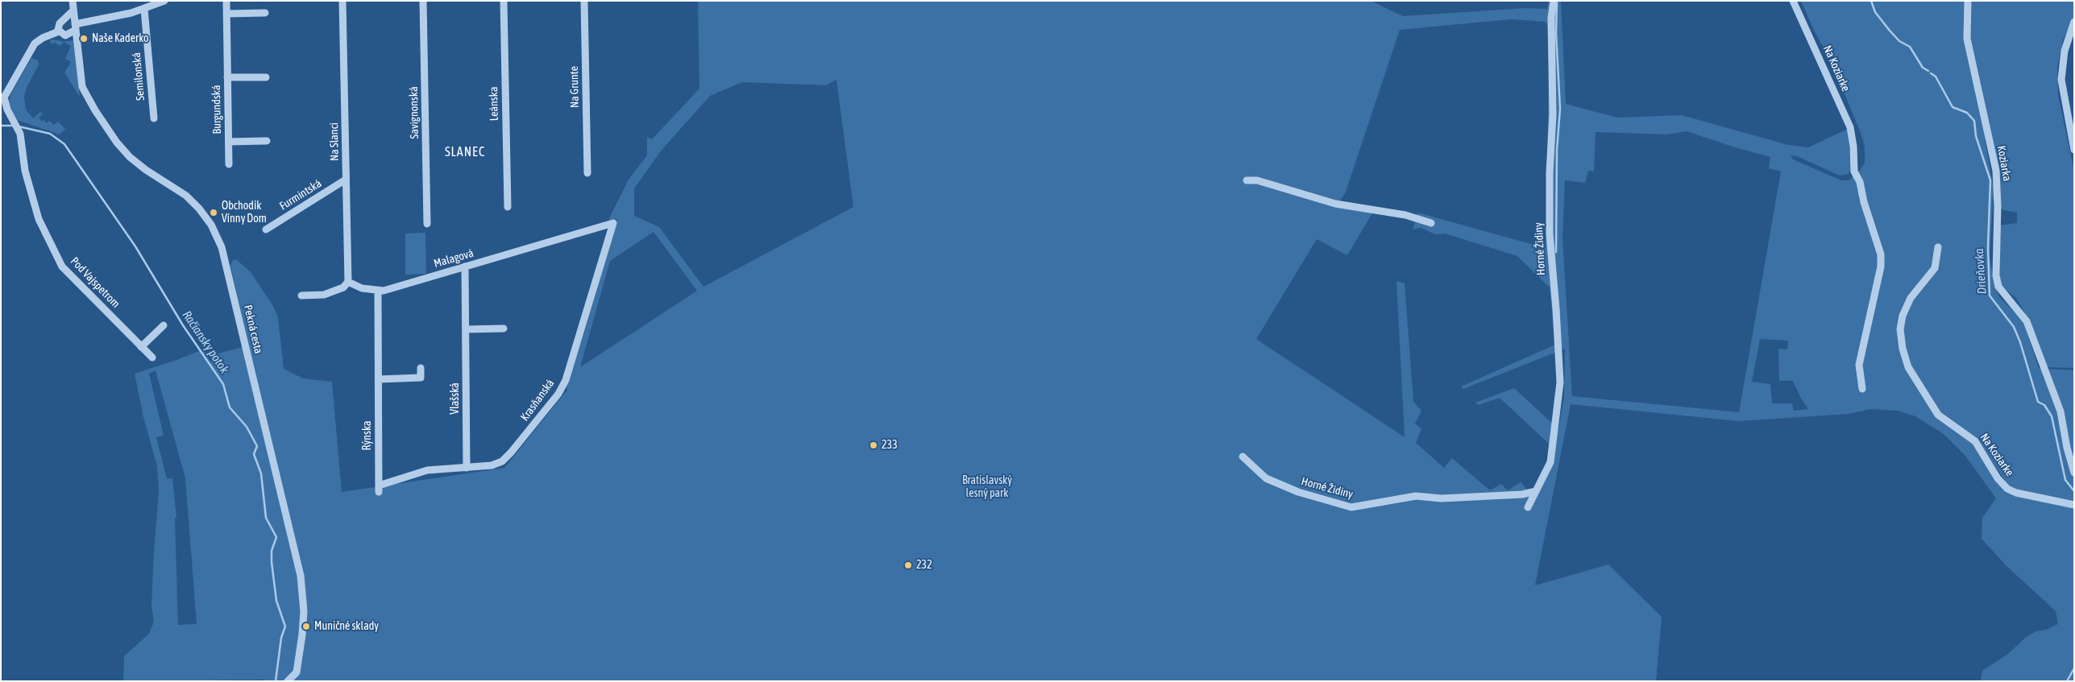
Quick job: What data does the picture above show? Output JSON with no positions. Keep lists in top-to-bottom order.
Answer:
{
  "streets": {
    "street": [
      "Na Koziarke",
      "Semilonská",
      "Na Grunte",
      "Leánska",
      "Burgundská",
      "Savignonská",
      "Na Slanci",
      "Koziarka",
      "Furmintská",
      "Horné Židiny",
      "Malagová",
      "Pod Vajspetrom",
      "Pekná cesta",
      "Vlašská",
      "Krasňanská",
      "Rýnska"
    ]
  },
  "crossings": [
    ["Na Slanci", "Furmintská"],
    ["Na Slanci", "Malagová"],
    ["Malagová", "Vlašská"],
    ["Malagová", "Krasňanská"],
    ["Malagová", "Rýnska"],
    ["Vlašská", "Krasňanská"],
    ["Krasňanská", "Rýnska"]
  ],
  "districts": ["SLANEC"],
  "water": ["Drieňovka", "Račiansky potok"],
  "parks": ["Bratislavský lesný park"],
  "places": [
    "Naše Kaderko",
    "Obchodík Vínny Dom",
    "233",
    "232",
    "Muničné sklady"
  ]
}
